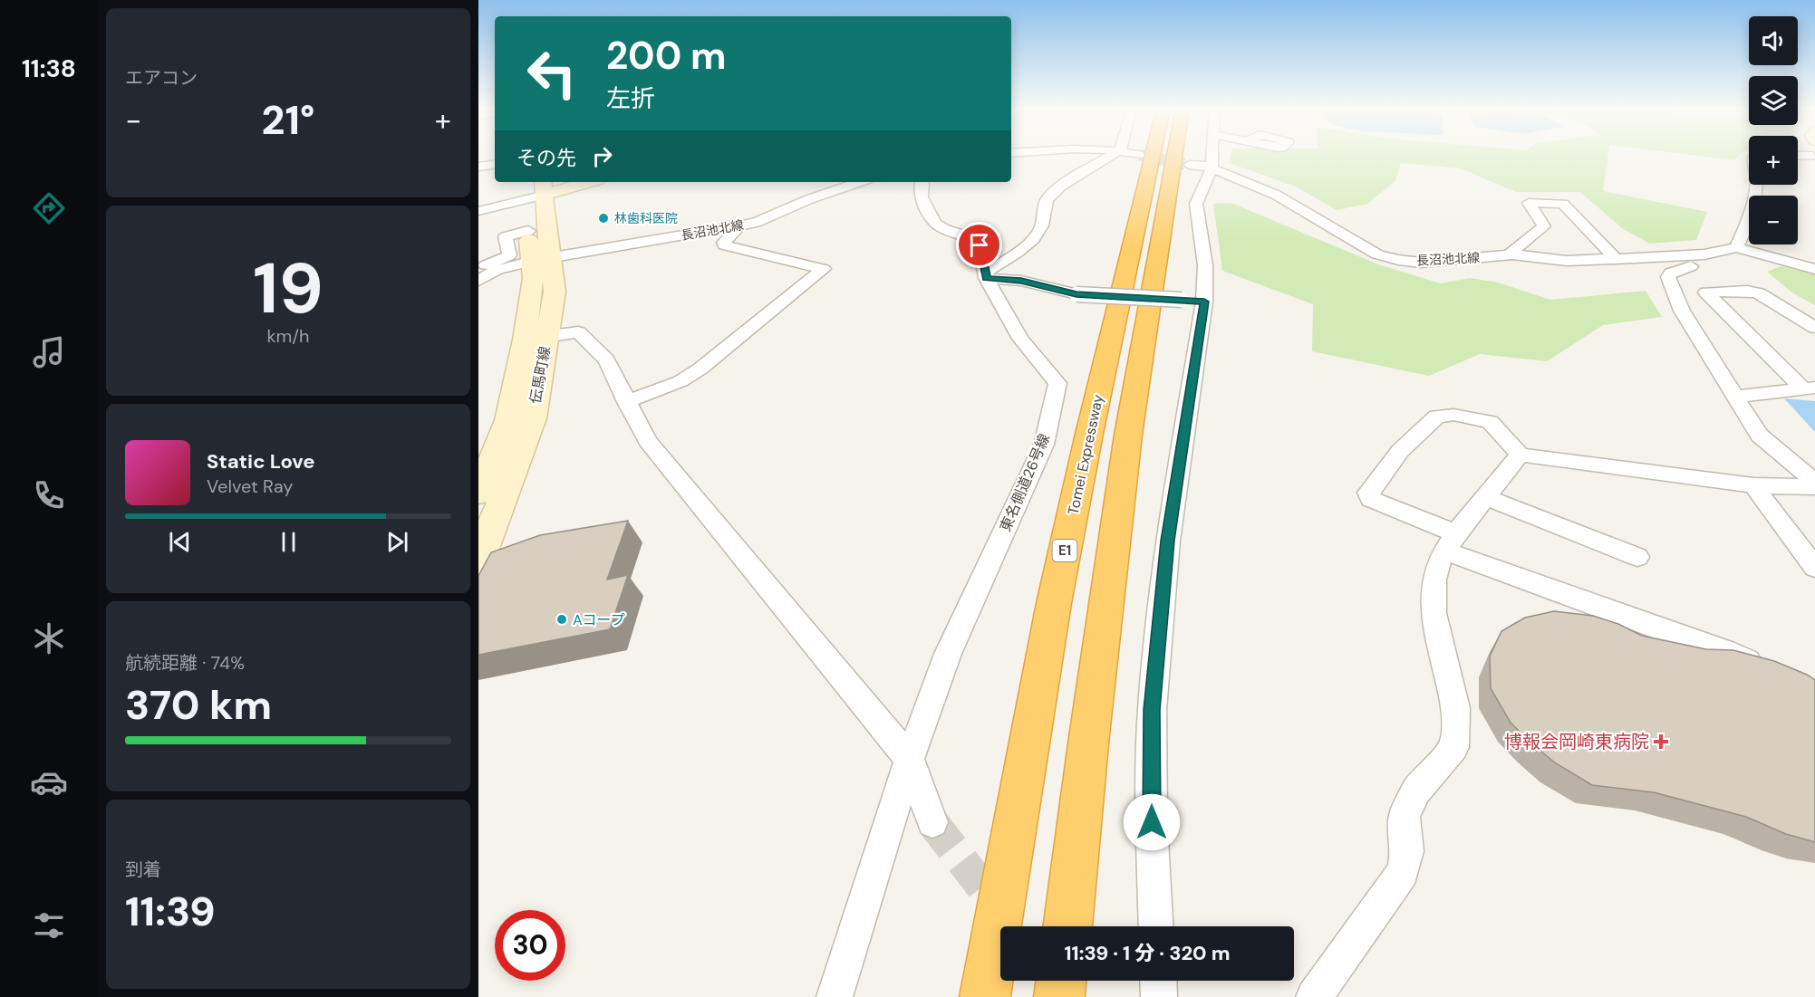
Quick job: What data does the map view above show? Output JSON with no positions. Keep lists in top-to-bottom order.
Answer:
{
  "streets": {
    "highway": ["Tomei Expressway", "E1"],
    "street": ["長沼池北線", "伝馬町線", "東名側道26号線"]
  },
  "crossings": [
    ["長沼池北線", "伝馬町線"]
  ],
  "places": {
    "other": ["林歯科医院", "Aコープ"],
    "health": ["博報会岡崎東病院"]
  },
  "page": {
    "tabs": "11:38",
    "tile": [
      "エアコン",
      ["19", "km/h"],
      ["航続距離 · 74%", "370 km"],
      ["到着", "11:39"]
    ],
    "map_buttons": ["+", "−"],
    "turn": ["200 m", "左折"],
    "heat": ["−", "21°", "+"],
    "then": "その先",
    "song": ["Static Love", "Velvet Ray"],
    "limit": "30",
    "trip": "11:39 · 1 分 · 320 m"
  }
}
